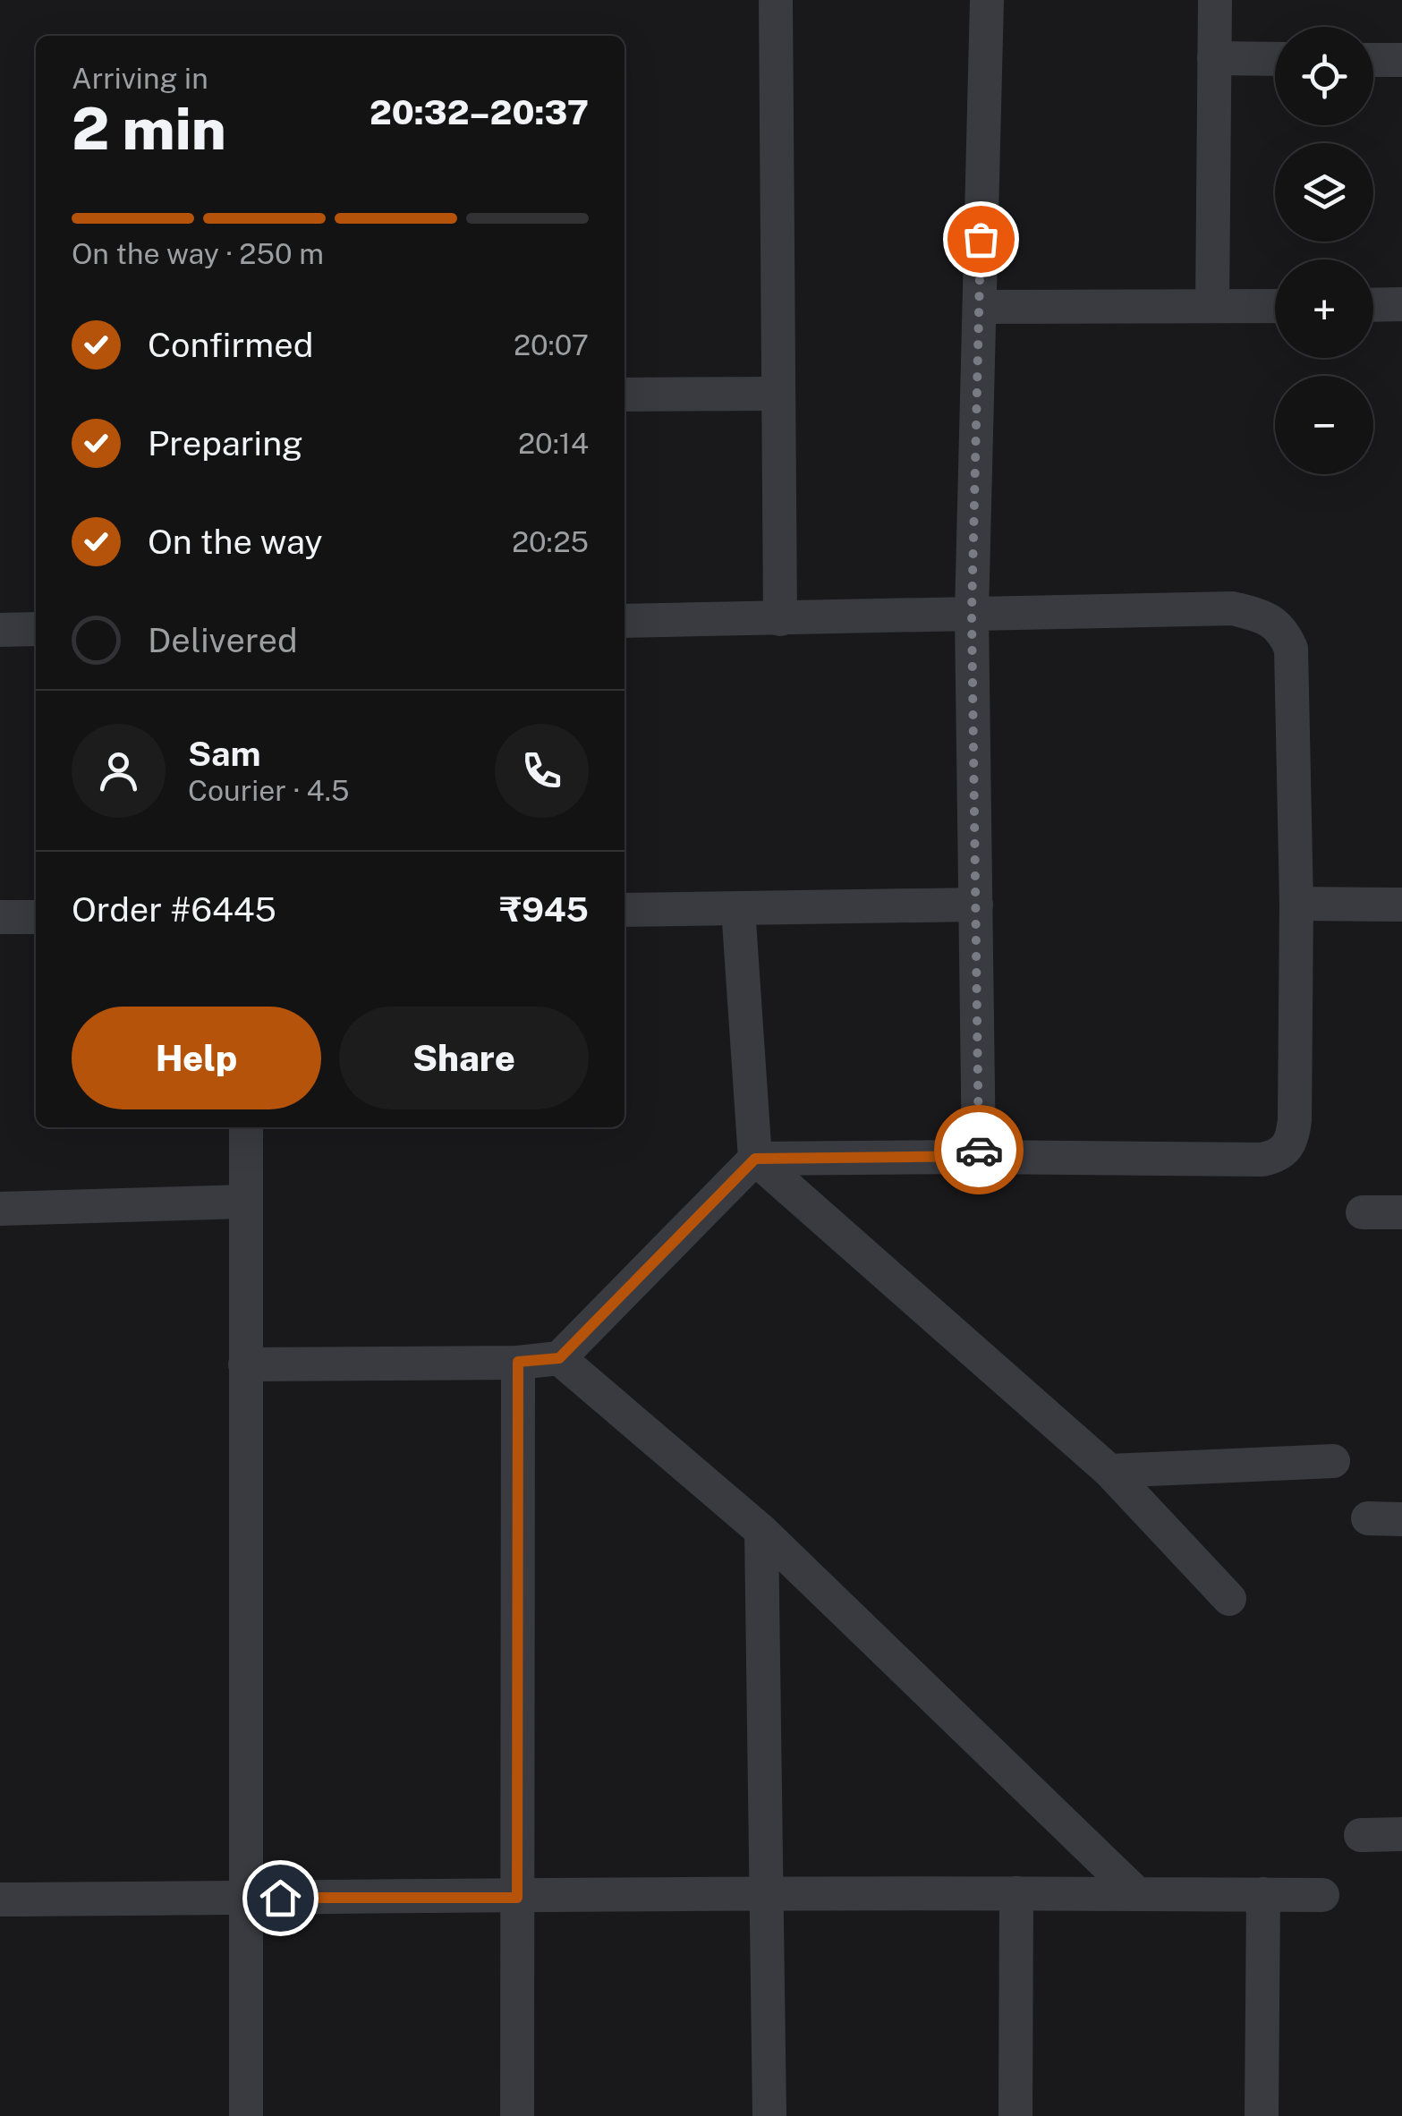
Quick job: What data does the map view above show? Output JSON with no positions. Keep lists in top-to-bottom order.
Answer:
{
  "page": {
    "map_buttons": ["+", "−"],
    "heading": ["2 min", "Arriving in", "20:32–20:37"],
    "panel": [
      "Sam",
      "Courier · 4.5",
      "Order #6445",
      "₹945"
    ],
    "bar": "On the way · 250 m",
    "list": [
      ["Confirmed", "20:07"],
      ["Preparing", "20:14"],
      ["On the way", "20:25"],
      "Delivered"
    ],
    "buttons": ["Help", "Share"]
  }
}
